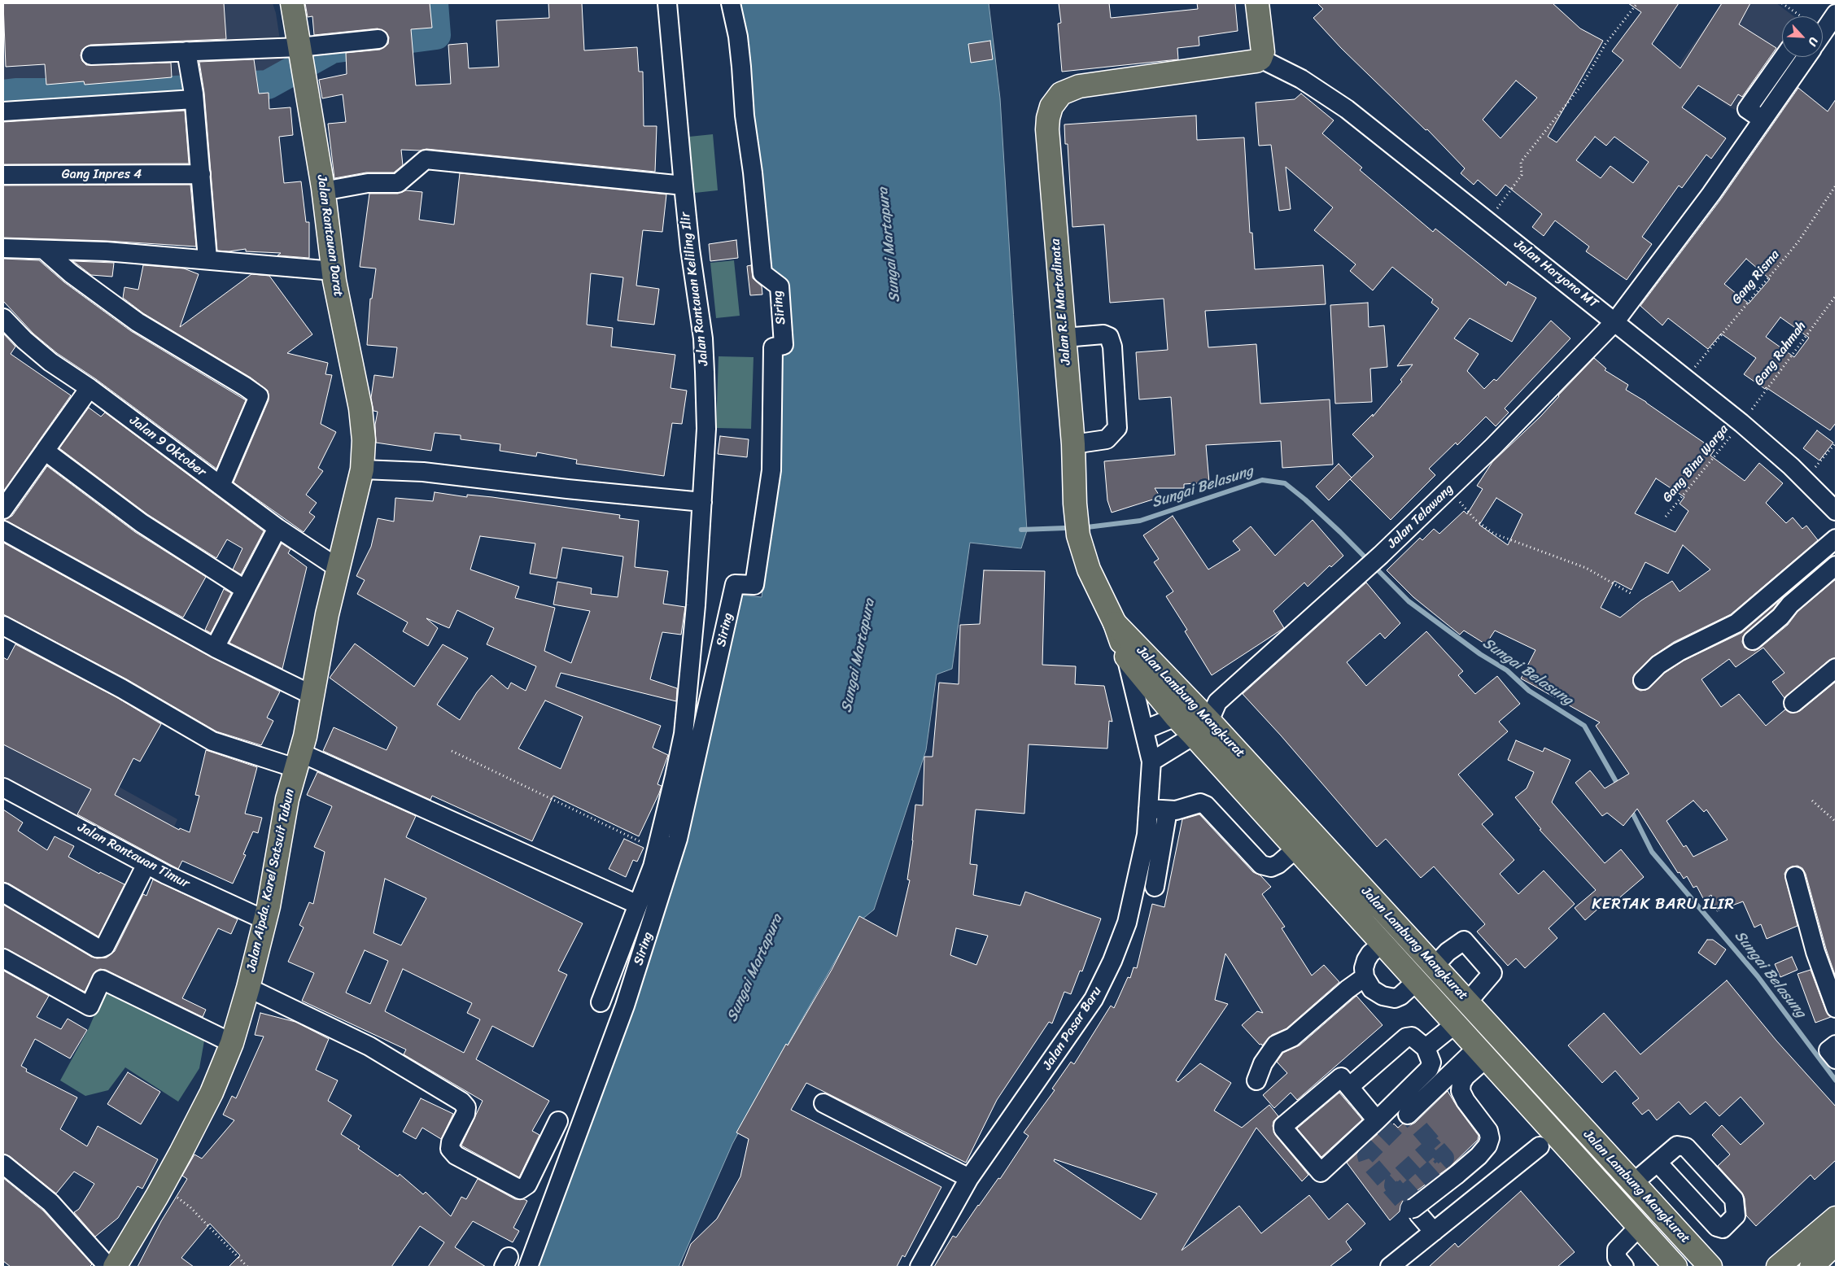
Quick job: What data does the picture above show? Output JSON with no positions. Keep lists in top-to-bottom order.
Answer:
{
  "streets": {
    "main road": [
      "Jalan Rantauan Darat",
      "Jalan R.E Martadinata",
      "Jalan Lambung Mangkurat",
      "Jalan Aipda. Karel Satsuit Tubun"
    ],
    "street": [
      "Gang Inpres 4",
      "Jalan Haryono MT",
      "Jalan Rantauan Keliling Ilir",
      "Siring",
      "Jalan 9 Oktober",
      "Jalan Telawang",
      "Jalan Rantauan Timur",
      "Jalan Pasar Baru"
    ],
    "path": ["Gang Risma", "Gang Rahmah", "Gang Bina Warga"]
  },
  "crossings": [
    ["Jalan Rantauan Darat", "Jalan Aipda. Karel Satsuit Tubun"],
    ["Jalan Haryono MT", "Gang Risma"],
    ["Jalan Haryono MT", "Jalan R.E Martadinata"],
    ["Jalan Haryono MT", "Gang Rahmah"],
    ["Jalan Haryono MT", "Gang Bina Warga"],
    ["Jalan Haryono MT", "Jalan Telawang"],
    ["Jalan R.E Martadinata", "Jalan Telawang"],
    ["Jalan R.E Martadinata", "Jalan Lambung Mangkurat"],
    ["Jalan R.E Martadinata", "Jalan Pasar Baru"],
    ["Gang Rahmah", "Gang Bina Warga"],
    ["Jalan 9 Oktober", "Jalan Aipda. Karel Satsuit Tubun"],
    ["Jalan Telawang", "Jalan Lambung Mangkurat"],
    ["Jalan Telawang", "Jalan Pasar Baru"],
    ["Jalan Rantauan Timur", "Jalan Aipda. Karel Satsuit Tubun"]
  ],
  "districts": ["KERTAK BARU ILIR"],
  "water": ["Sungai Martapura", "Sungai Belasung"],
  "north": "bottom right"
}
